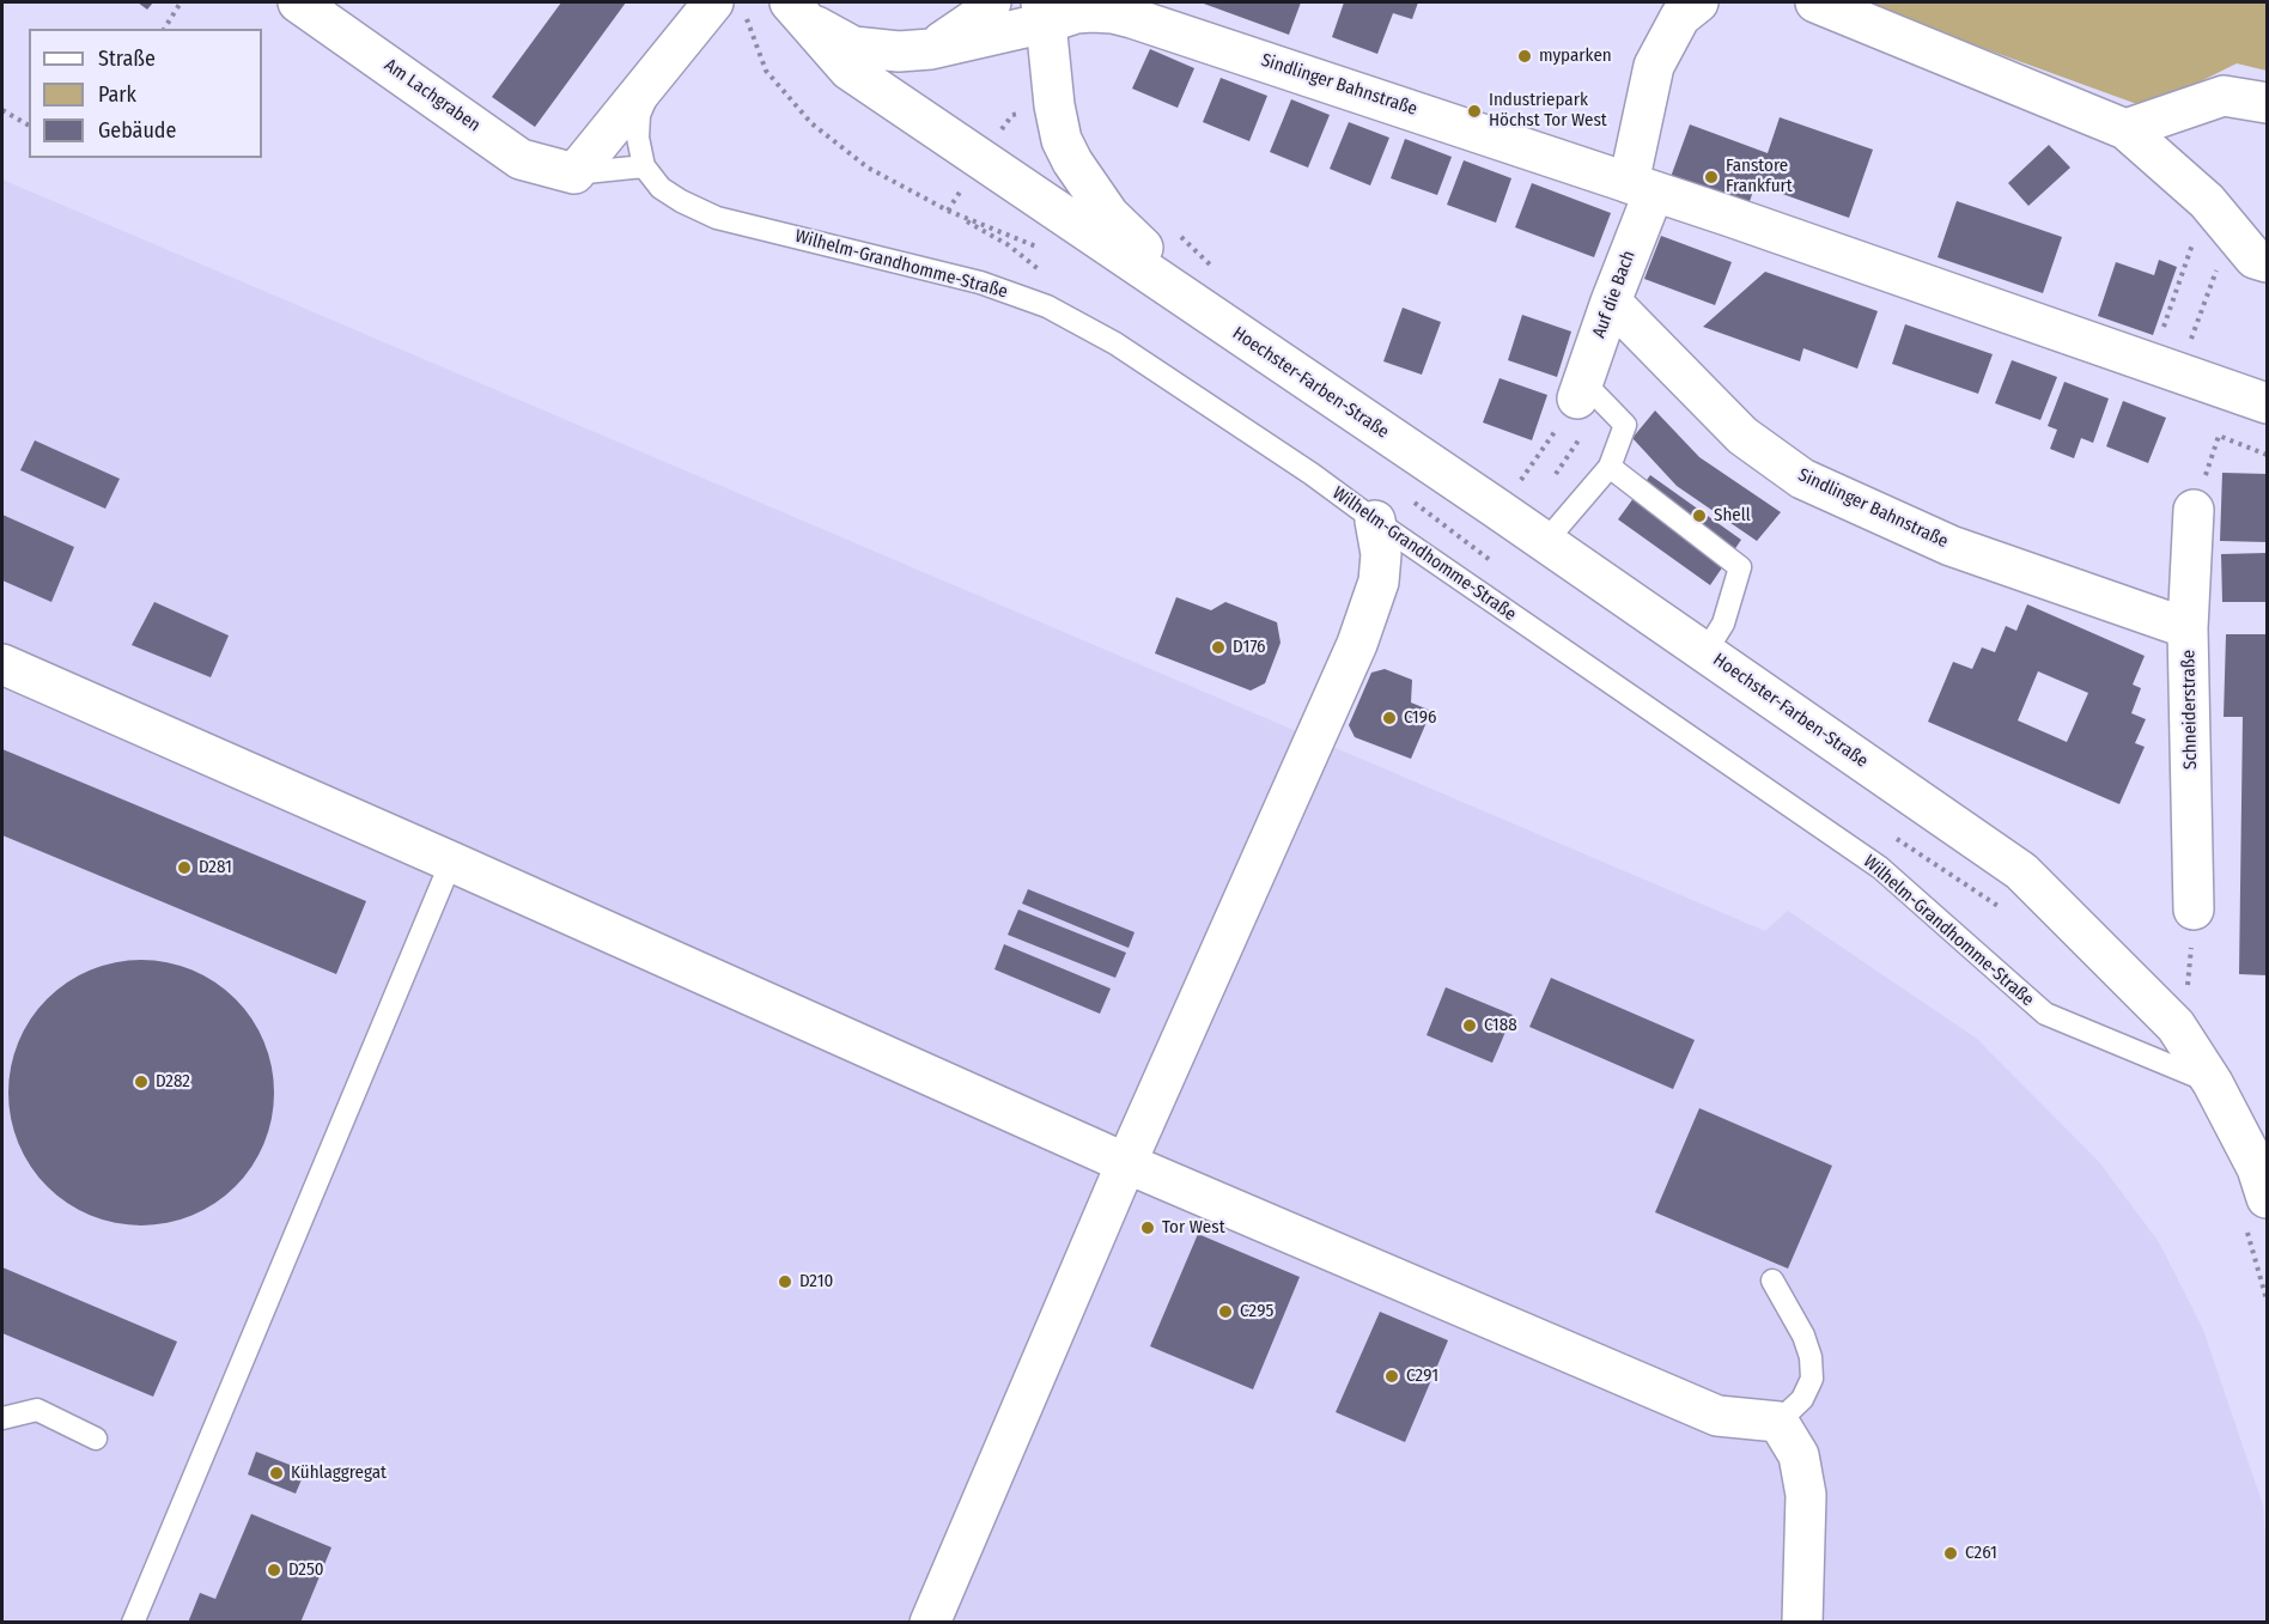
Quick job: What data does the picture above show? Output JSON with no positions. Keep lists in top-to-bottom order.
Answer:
{
  "streets": {
    "street": [
      "Sindlinger Bahnstraße",
      "Am Lachgraben",
      "Auf die Bach",
      "Hoechster-Farben-Straße",
      "Schneiderstraße"
    ],
    "lane": ["Wilhelm-Grandhomme-Straße"]
  },
  "crossings": [
    ["Sindlinger Bahnstraße", "Auf die Bach"],
    ["Sindlinger Bahnstraße", "Hoechster-Farben-Straße"],
    ["Sindlinger Bahnstraße", "Schneiderstraße"],
    ["Wilhelm-Grandhomme-Straße", "Hoechster-Farben-Straße"]
  ],
  "places": [
    "myparken",
    "Industriepark Höchst Tor West",
    "Fanstore Frankfurt",
    "Shell",
    "D176",
    "C196",
    "D281",
    "C188",
    "D282",
    "Tor West",
    "D210",
    "C295",
    "C291",
    "Kühlaggregat",
    "C261",
    "D250"
  ],
  "legend": ["Straße", "Park", "Gebäude"]
}
